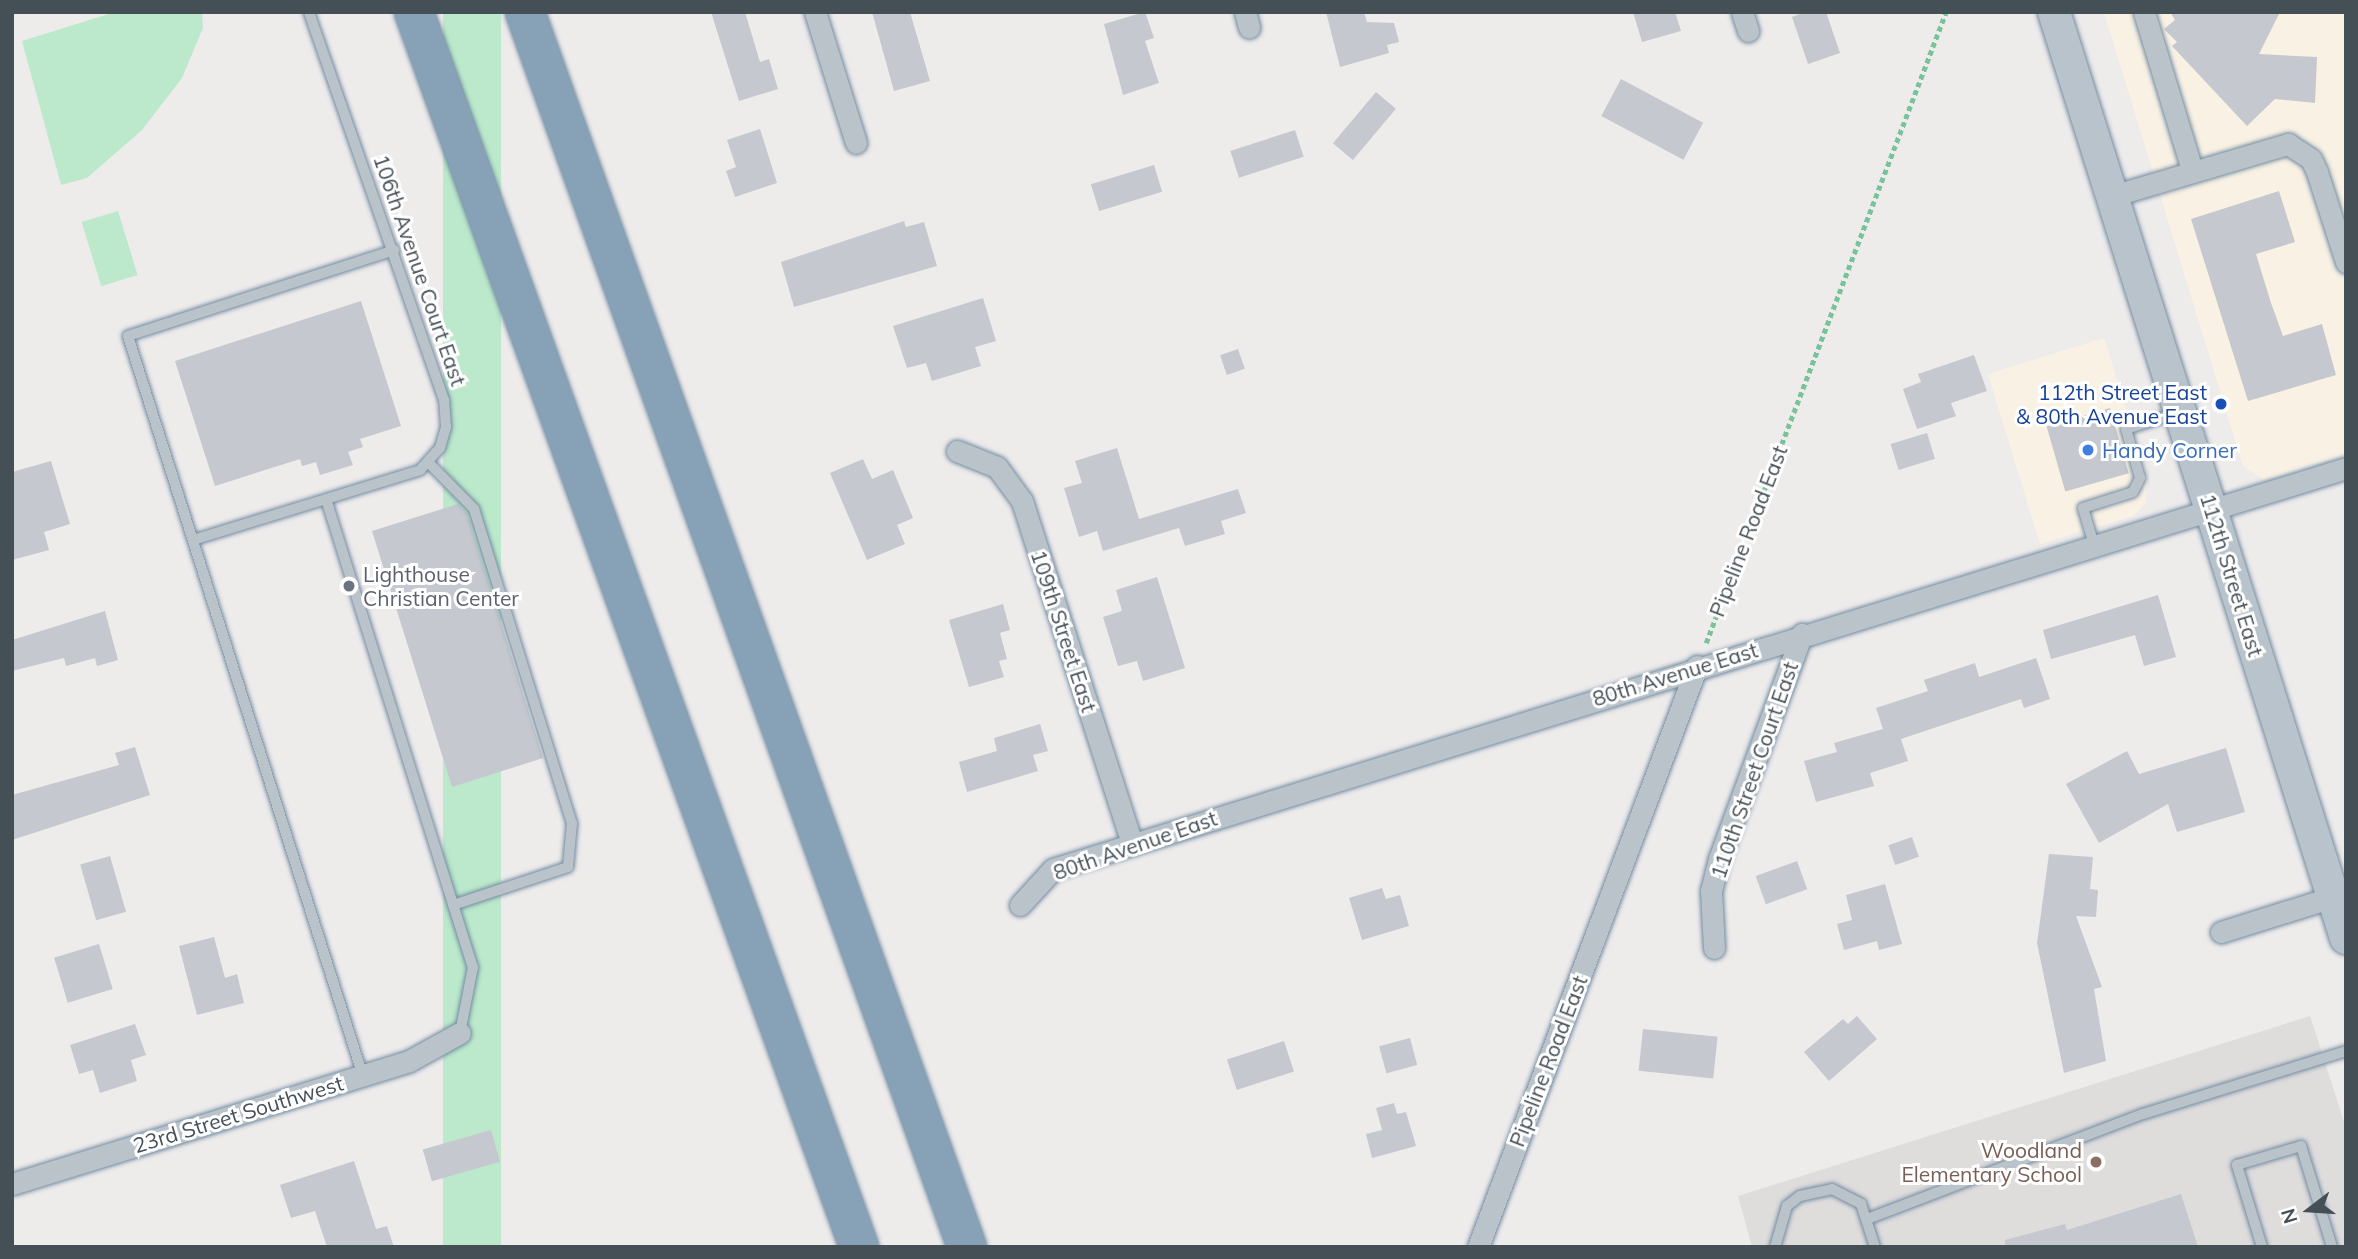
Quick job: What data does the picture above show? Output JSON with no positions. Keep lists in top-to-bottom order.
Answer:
{
  "streets": {
    "main road": ["112th Street East"],
    "street": [
      "Pipeline Road East",
      "109th Street East",
      "80th Avenue East",
      "110th Street Court East",
      "23rd Street Southwest"
    ],
    "lane": ["106th Avenue Court East"]
  },
  "crossings": [
    ["Pipeline Road East", "80th Avenue East"],
    ["112th Street East", "80th Avenue East"],
    ["109th Street East", "80th Avenue East"],
    ["80th Avenue East", "110th Street Court East"]
  ],
  "places": [
    "112th Street East & 80th Avenue East",
    "Handy Corner",
    "Lighthouse Christian Center",
    "Woodland Elementary School"
  ],
  "north": "left"
}
